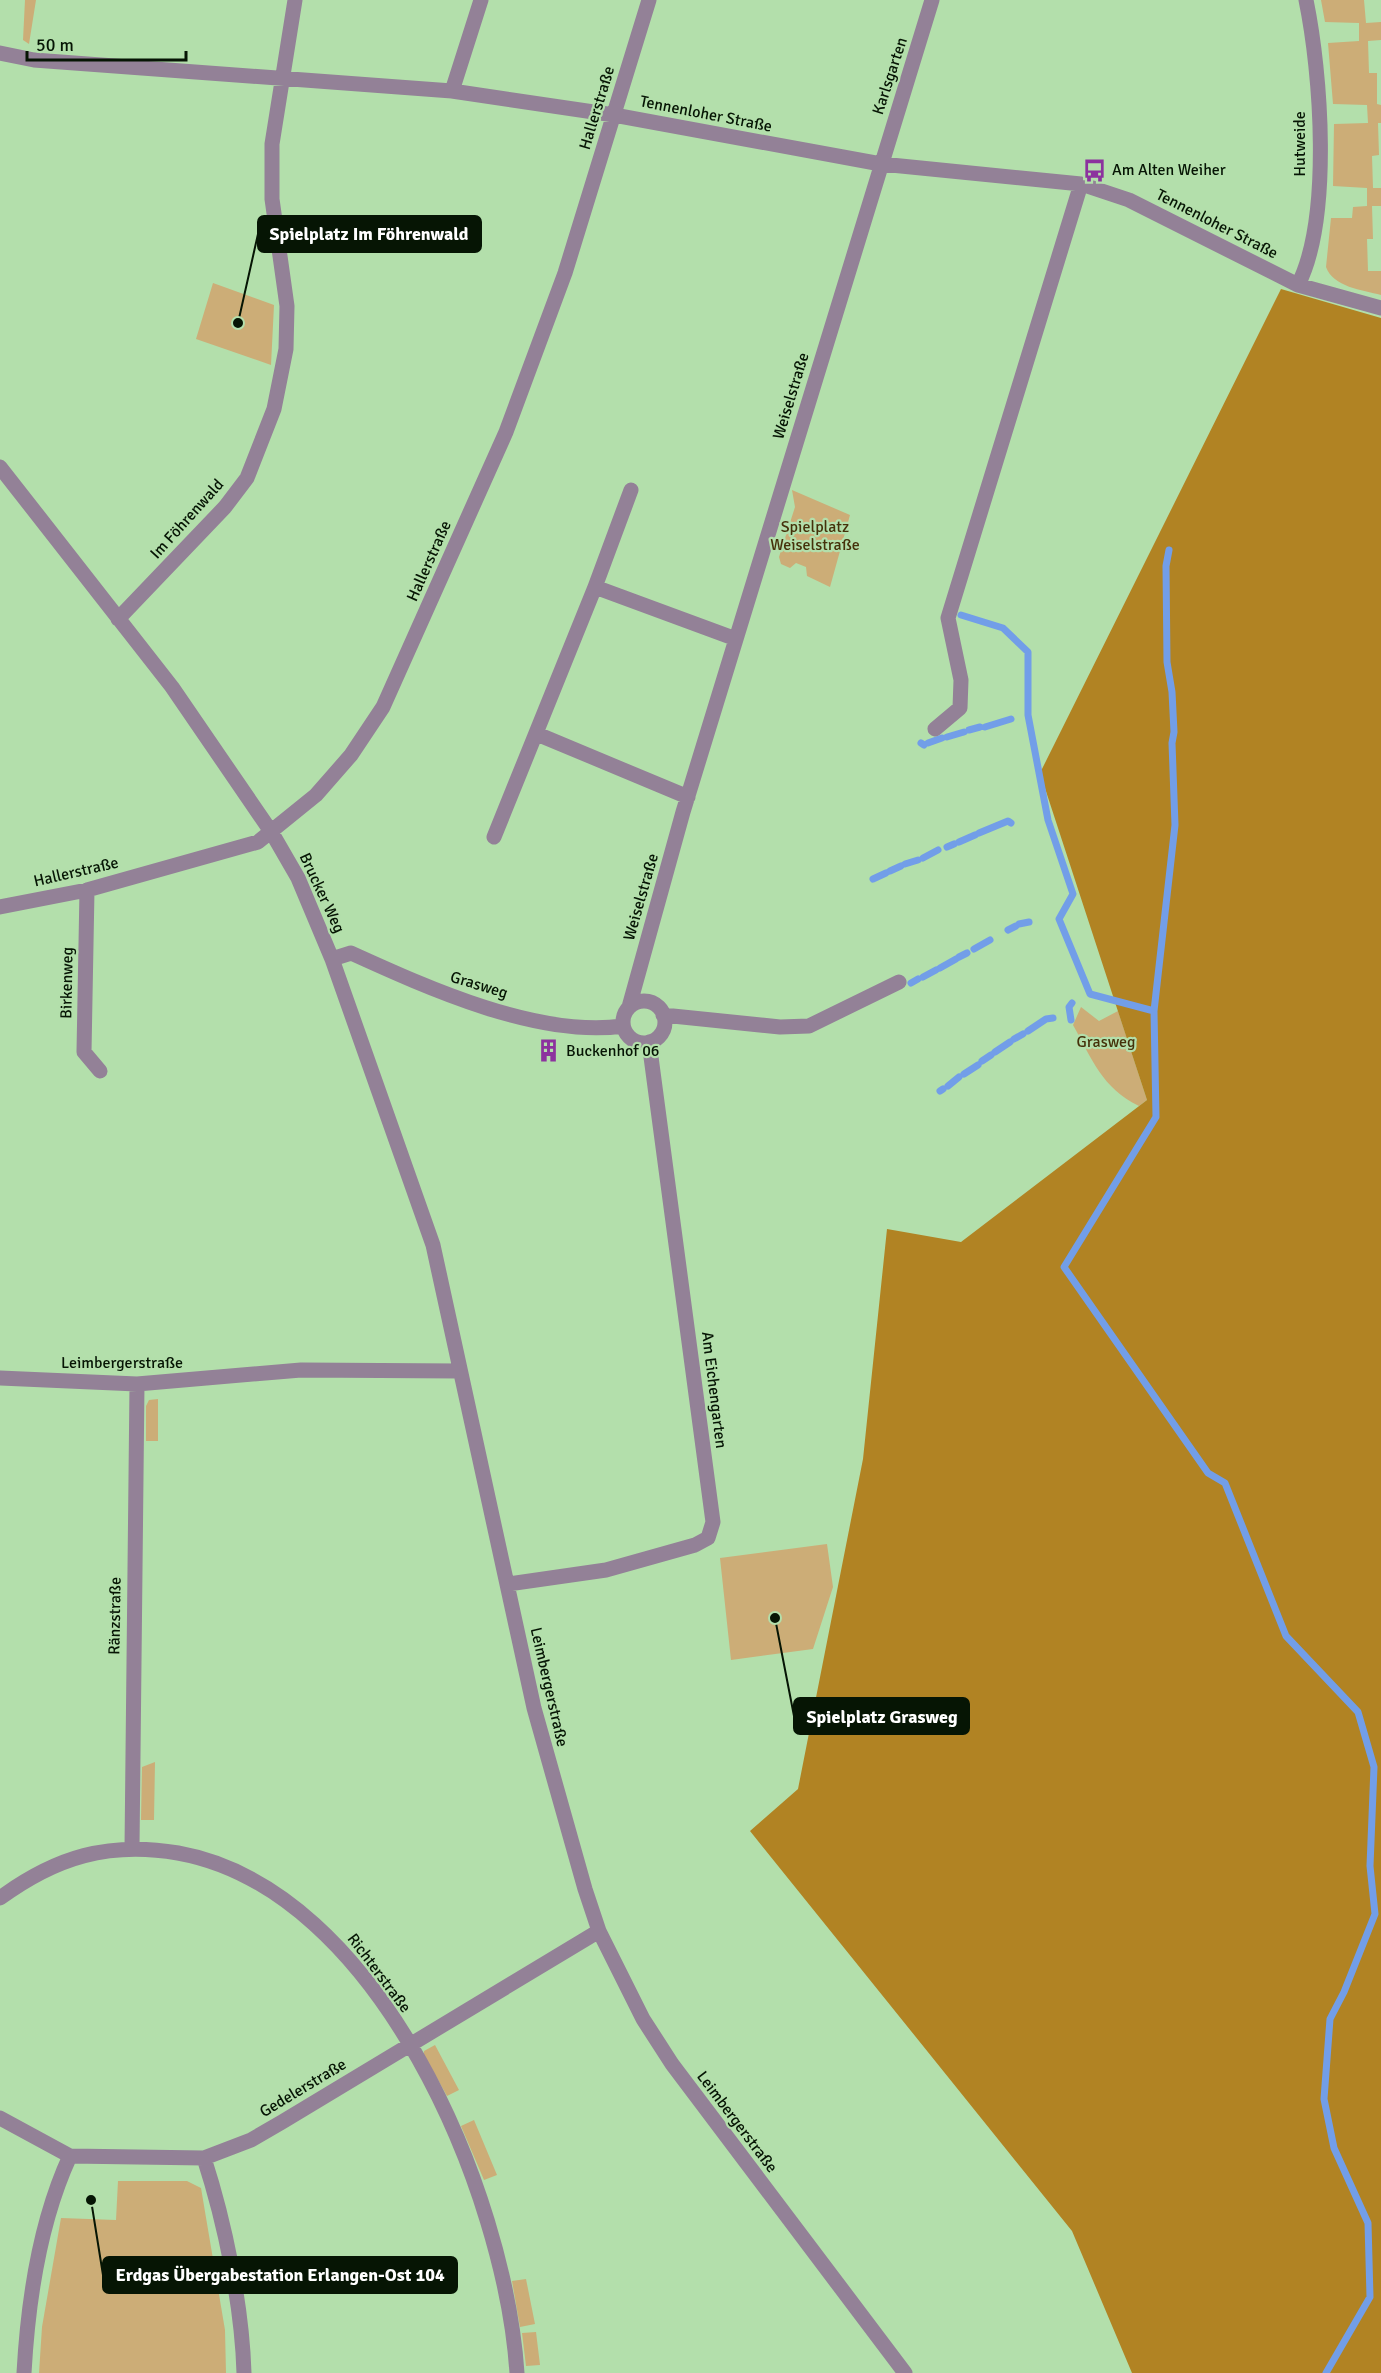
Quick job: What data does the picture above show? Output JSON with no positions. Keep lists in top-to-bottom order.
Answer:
{
  "streets": {
    "street": [
      "Karlsgarten",
      "Hallerstraße",
      "Tennenloher Straße",
      "Hutweide",
      "Weiselstraße",
      "Im Föhrenwald",
      "Brucker Weg",
      "Birkenweg",
      "Grasweg",
      "Leimbergerstraße",
      "Am Eichengarten",
      "Ränzstraße",
      "Richterstraße",
      "Gedelerstraße"
    ]
  },
  "crossings": [
    ["Karlsgarten", "Tennenloher Straße"],
    ["Karlsgarten", "Weiselstraße"],
    ["Hallerstraße", "Tennenloher Straße"],
    ["Hallerstraße", "Brucker Weg"],
    ["Hallerstraße", "Birkenweg"],
    ["Tennenloher Straße", "Hutweide"],
    ["Tennenloher Straße", "Weiselstraße"],
    ["Tennenloher Straße", "Im Föhrenwald"],
    ["Weiselstraße", "Grasweg"],
    ["Weiselstraße", "Am Eichengarten"],
    ["Im Föhrenwald", "Brucker Weg"],
    ["Brucker Weg", "Grasweg"],
    ["Brucker Weg", "Leimbergerstraße"],
    ["Grasweg", "Am Eichengarten"],
    ["Leimbergerstraße", "Am Eichengarten"],
    ["Leimbergerstraße", "Ränzstraße"],
    ["Leimbergerstraße", "Gedelerstraße"],
    ["Ränzstraße", "Richterstraße"],
    ["Richterstraße", "Gedelerstraße"]
  ],
  "parks": ["Spielplatz Weiselstraße", "Grasweg"],
  "places": {
    "bus stop": ["Am Alten Weiher"],
    "other": ["Spielplatz Im Föhrenwald", "Spielplatz Grasweg", "Erdgas Übergabestation Erlangen-Ost 104"],
    "building": ["Buckenhof 06"]
  },
  "scale_bar": "50 m"
}
